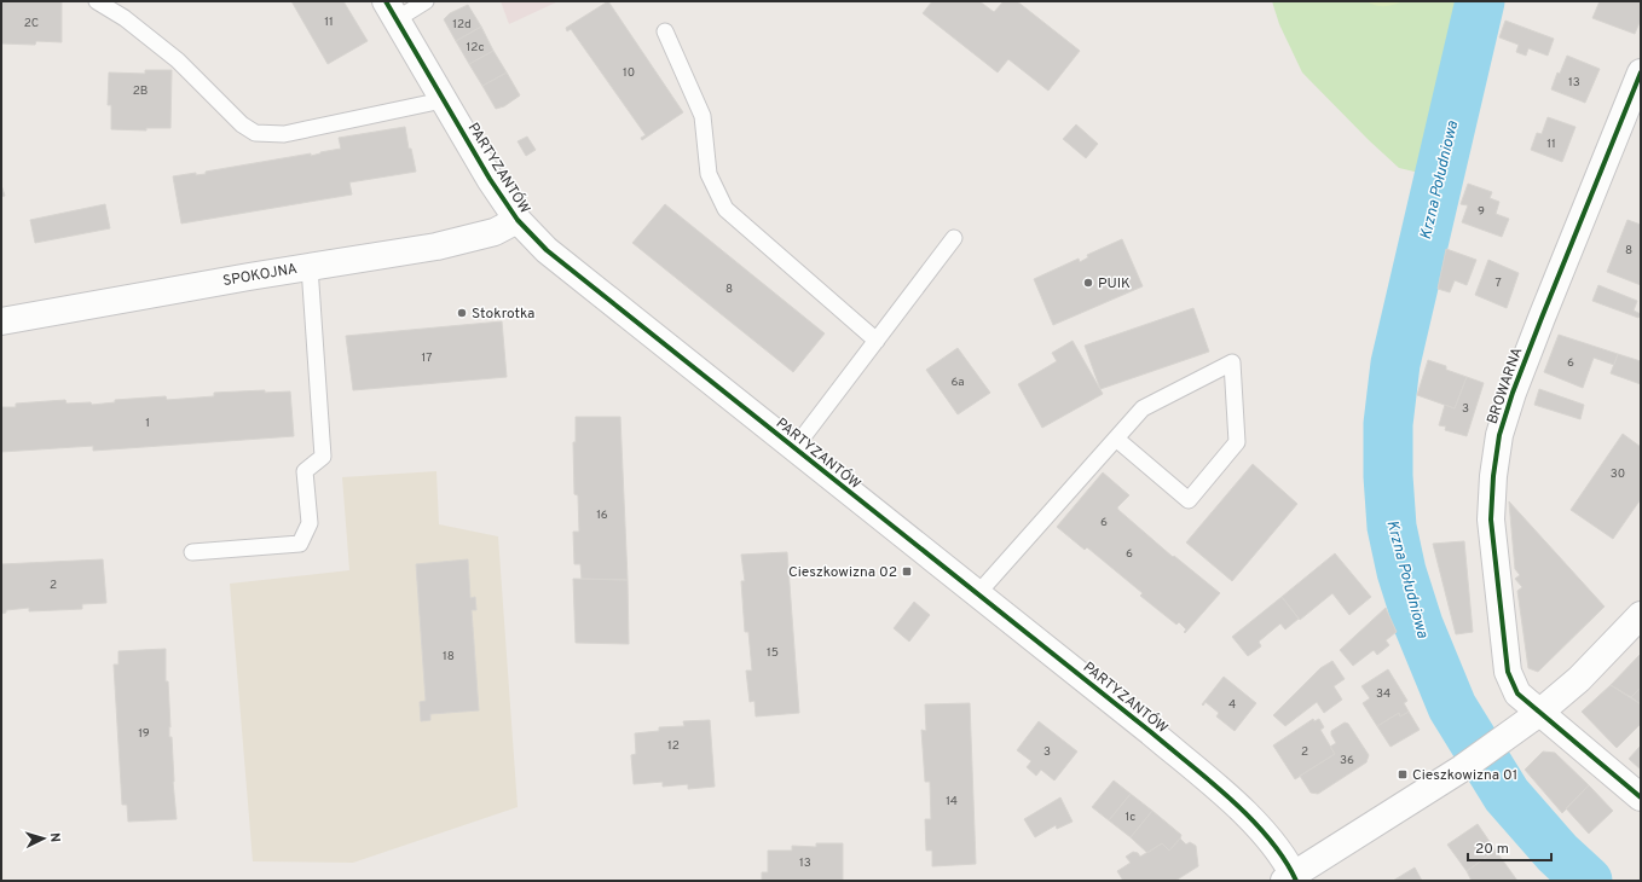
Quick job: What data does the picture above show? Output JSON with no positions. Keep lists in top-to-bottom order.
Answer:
{
  "streets": {
    "street": ["PARTYZANTÓW", "SPOKOJNA", "BROWARNA"]
  },
  "crossings": [
    ["PARTYZANTÓW", "SPOKOJNA"]
  ],
  "water": ["Krzna Południowa"],
  "places": {
    "other": ["PUIK", "Stokrotka"],
    "transit": ["Cieszkowizna 02", "Cieszkowizna 01"]
  },
  "house_numbers": [
    "11",
    "2C",
    "12d",
    "12c",
    "10",
    "13",
    "2B",
    "11",
    "9",
    "8",
    "7",
    "8",
    "17",
    "6",
    "6a",
    "3",
    "1",
    "30",
    "16",
    "6",
    "6",
    "2",
    "15",
    "18",
    "34",
    "4",
    "19",
    "12",
    "3",
    "2",
    "36",
    "14",
    "1c",
    "13"
  ],
  "scale_bar": "20 m",
  "north": "right"
}
